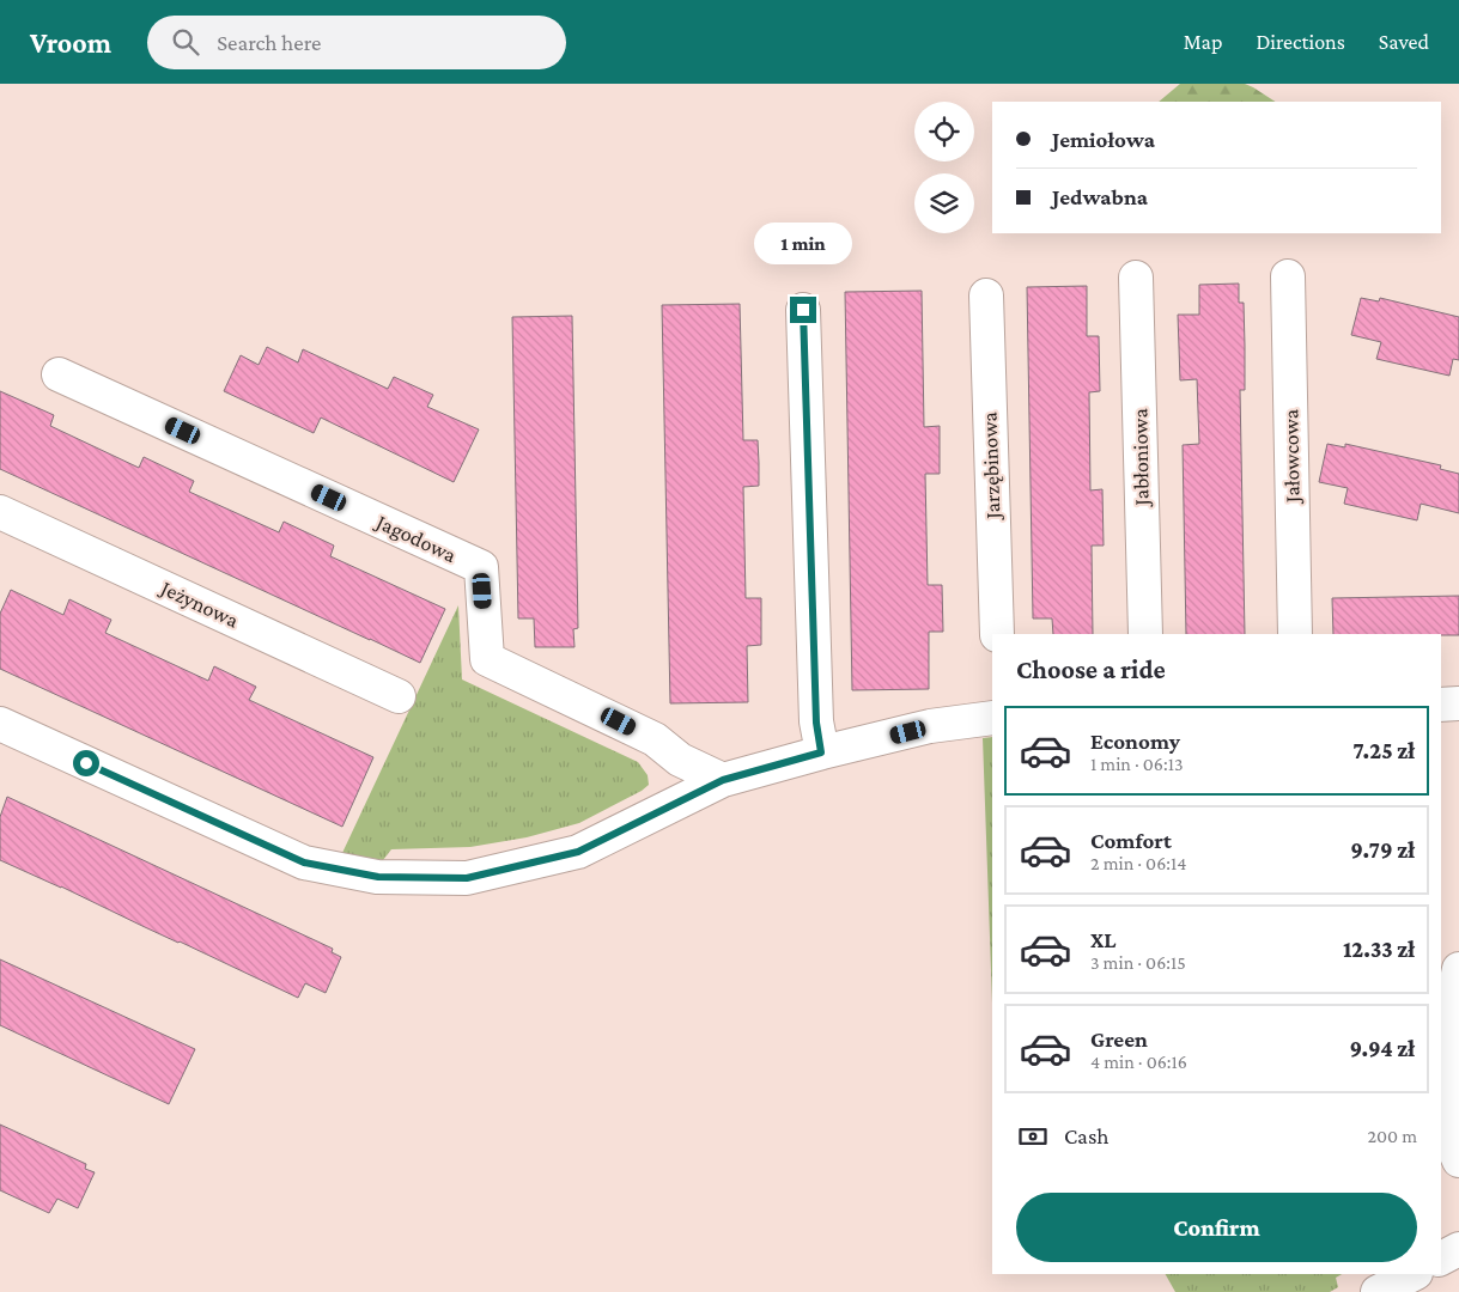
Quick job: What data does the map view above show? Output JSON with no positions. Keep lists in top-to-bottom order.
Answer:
{
  "streets": {
    "street": [
      "Jałowcowa",
      "Jabłoniowa",
      "Jarzębinowa",
      "Jagodowa",
      "Jeżynowa"
    ]
  },
  "page": {
    "header": "Vroom",
    "search": "Search here",
    "nav": ["Map", "Directions", "Saved"],
    "banner": ["Jemiołowa", "Jedwabna"],
    "bubble": "1 min",
    "heading": "Choose a ride",
    "list": [
      {
        "name": "Economy",
        "note": "1 min · 06:13",
        "value": "7.25 zł"
      },
      {
        "name": "Comfort",
        "note": "2 min · 06:14",
        "value": "9.79 zł"
      },
      {
        "name": "XL",
        "note": "3 min · 06:15",
        "value": "12.33 zł"
      },
      {
        "name": "Green",
        "note": "4 min · 06:16",
        "value": "9.94 zł"
      }
    ],
    "pay": ["Cash", "200 m"],
    "buttons": "Confirm"
  }
}
